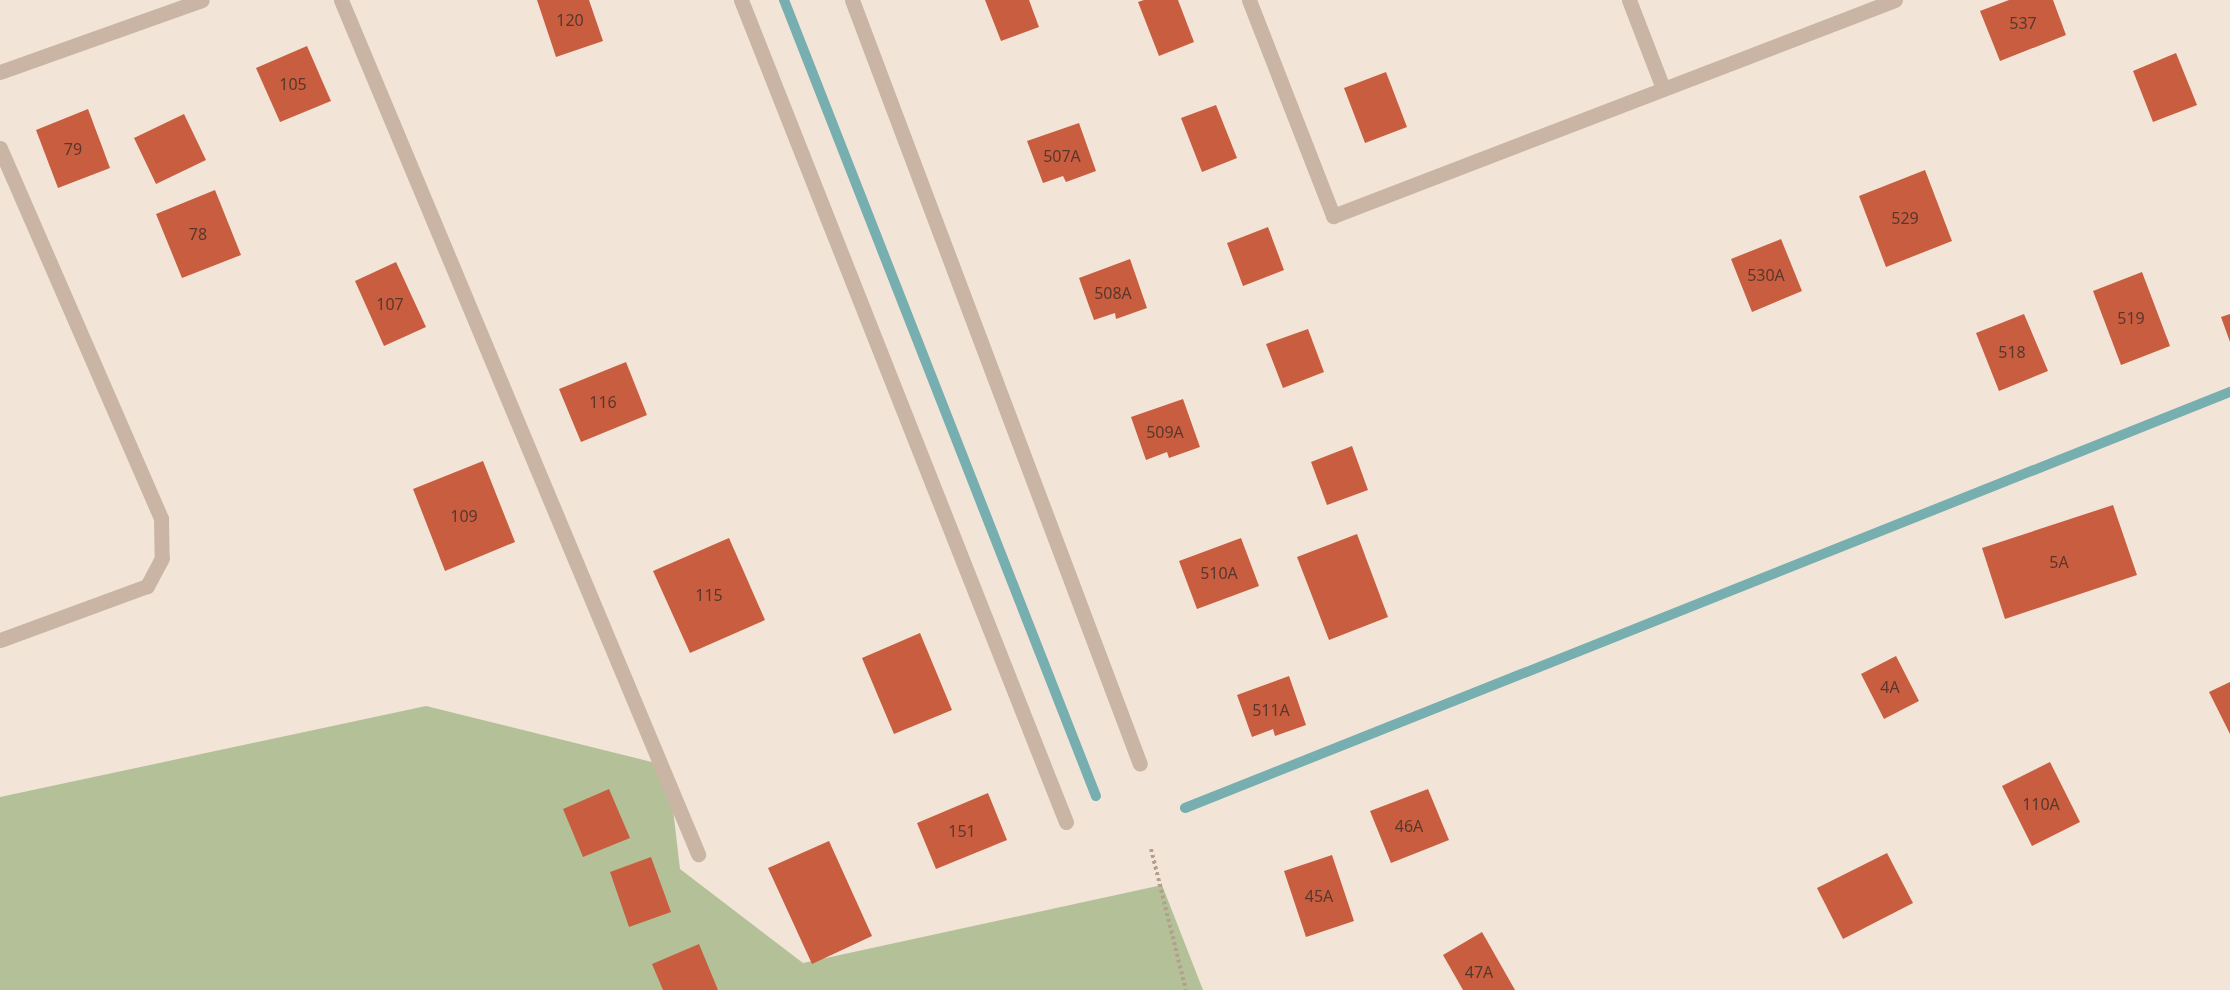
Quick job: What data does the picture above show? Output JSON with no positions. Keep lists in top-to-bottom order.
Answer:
{
  "house_numbers": [
    "120",
    "537",
    "105",
    "79",
    "507А",
    "529",
    "78",
    "530А",
    "508А",
    "107",
    "519",
    "518",
    "116",
    "509А",
    "109",
    "5А",
    "510А",
    "115",
    "4А",
    "511А",
    "110А",
    "46А",
    "151",
    "45А",
    "47А"
  ]
}
